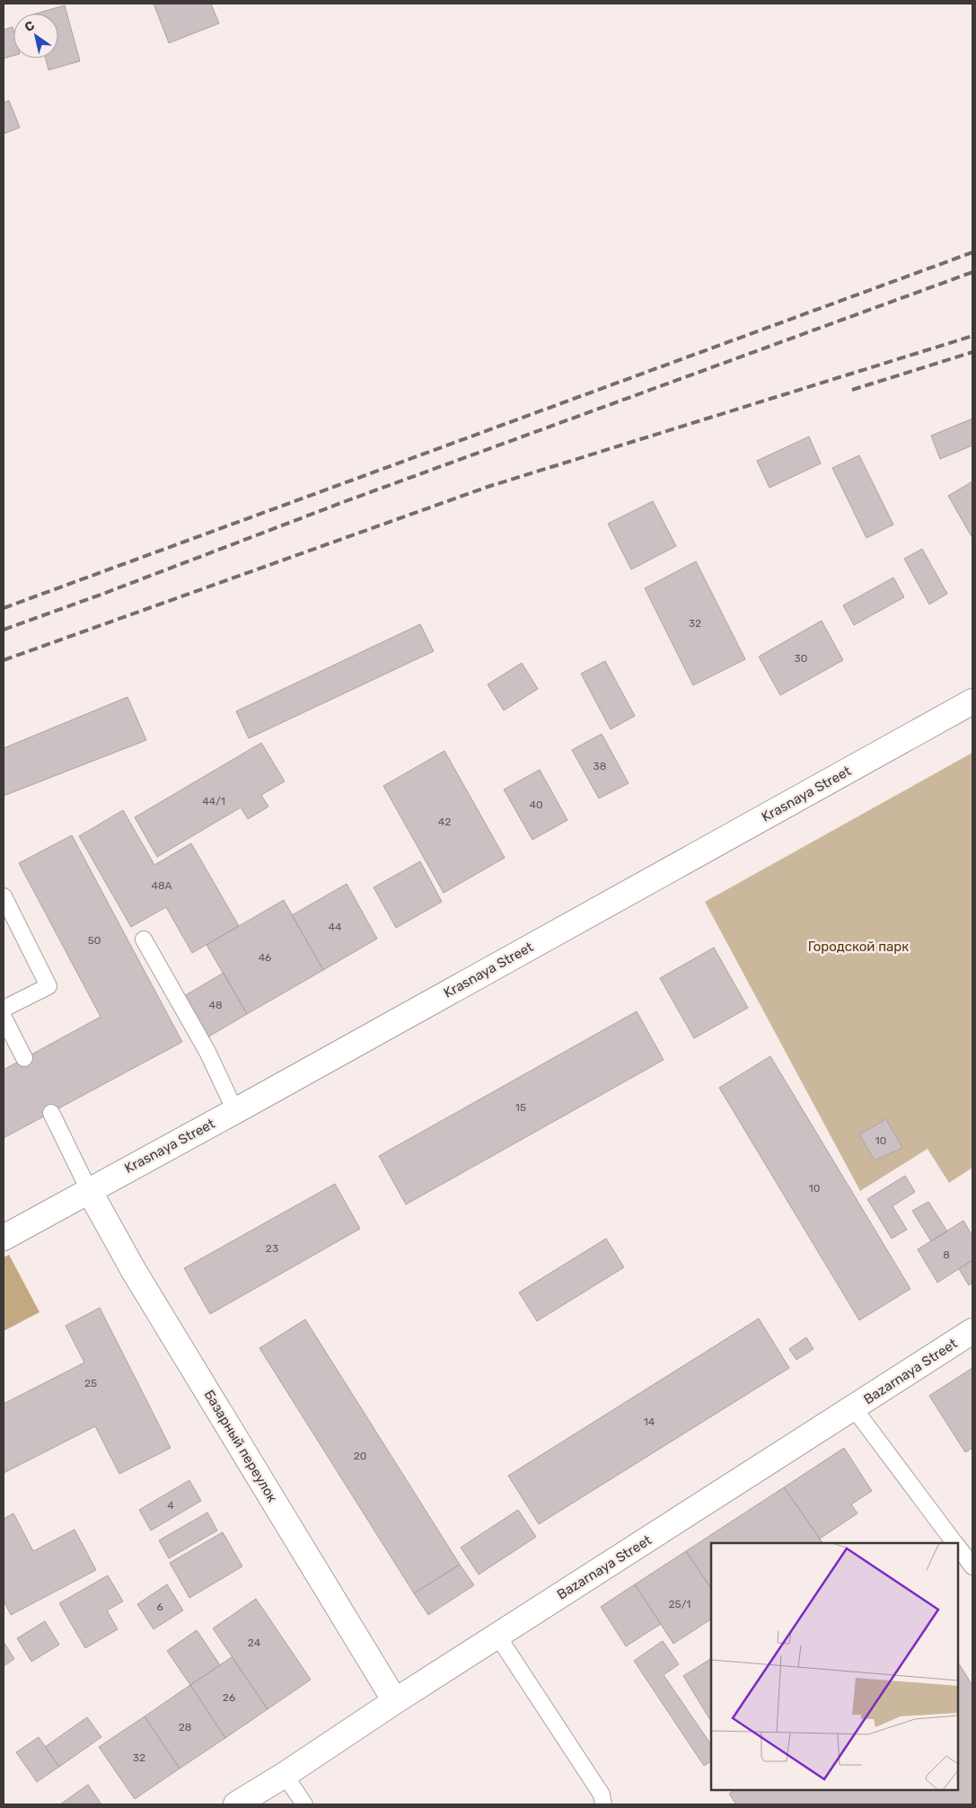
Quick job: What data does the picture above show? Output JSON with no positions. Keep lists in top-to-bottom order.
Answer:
{
  "streets": {
    "main road": ["Krasnaya Street", "Bazarnaya Street", "Базарный переулок"]
  },
  "crossings": [
    ["Krasnaya Street", "Базарный переулок"],
    ["Bazarnaya Street", "Базарный переулок"]
  ],
  "parks": ["Городской парк"],
  "house_numbers": [
    "32",
    "30",
    "38",
    "44/1",
    "40",
    "42",
    "48А",
    "44",
    "50",
    "46",
    "48",
    "15",
    "10",
    "10",
    "23",
    "8",
    "25",
    "14",
    "20",
    "4",
    "25/1",
    "6",
    "24",
    "26",
    "28",
    "32"
  ],
  "north": "top left"
}
